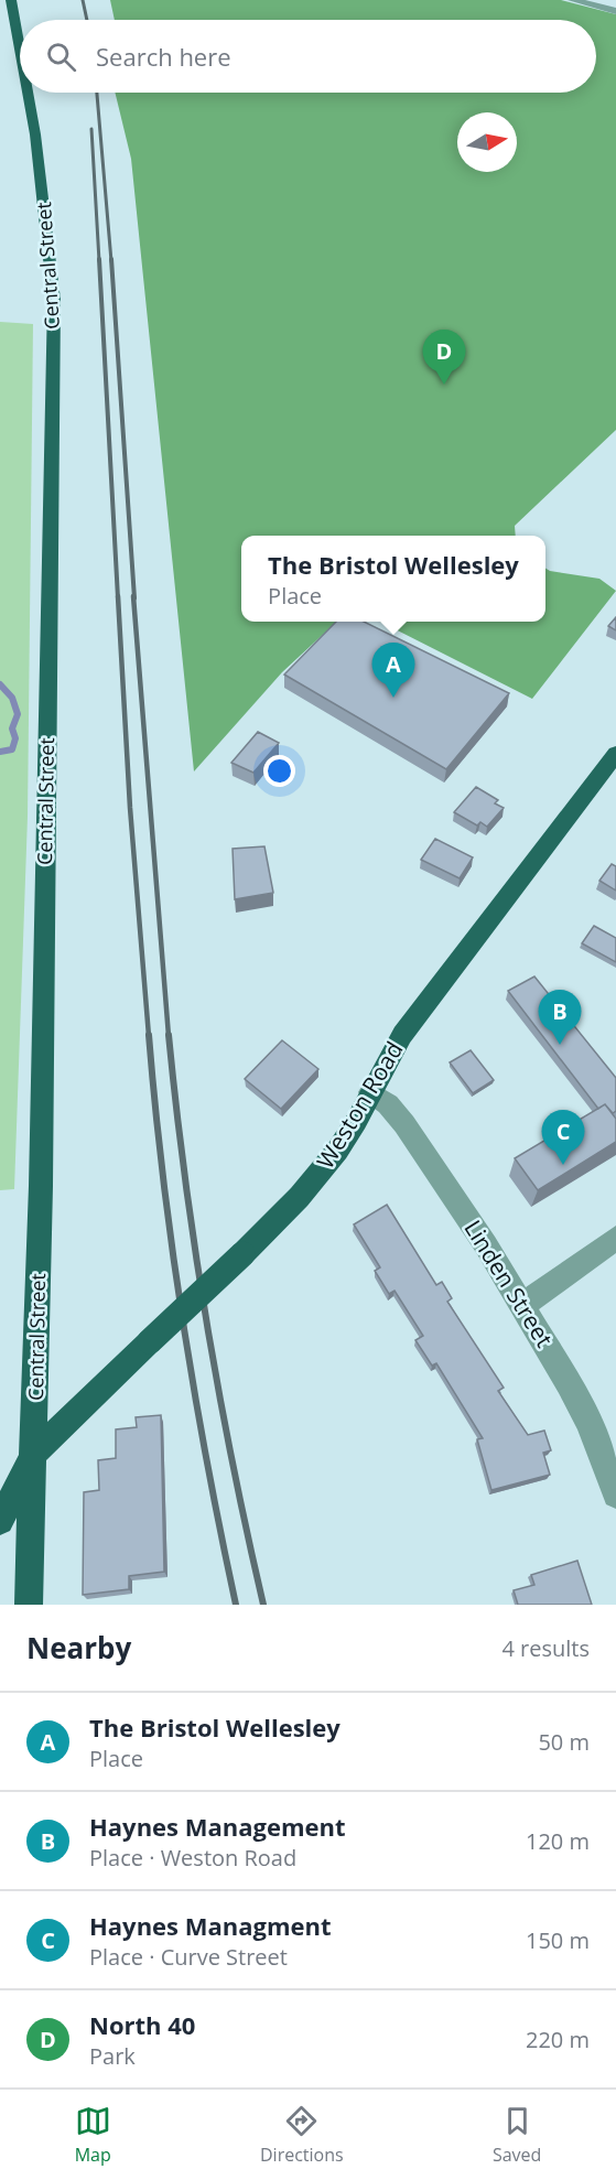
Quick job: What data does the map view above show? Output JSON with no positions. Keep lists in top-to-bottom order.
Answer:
{
  "streets": {
    "main road": ["Central Street", "Weston Road"],
    "street": ["Linden Street"]
  },
  "crossings": [
    ["Central Street", "Weston Road"],
    ["Weston Road", "Linden Street"]
  ],
  "north": "right",
  "page": {
    "search": "Search here",
    "pins": [
      "D",
      "A",
      "B",
      "C"
    ],
    "popup": ["The Bristol Wellesley", "Place"],
    "heading": ["Nearby", "4 results"],
    "list": [
      {
        "mark": "A",
        "name": "The Bristol Wellesley",
        "note": "Place",
        "value": "50 m"
      },
      {
        "mark": "B",
        "name": "Haynes Management",
        "note": "Place · Weston Road",
        "value": "120 m"
      },
      {
        "mark": "C",
        "name": "Haynes Managment",
        "note": "Place · Curve Street",
        "value": "150 m"
      },
      {
        "mark": "D",
        "name": "North 40",
        "note": "Park",
        "value": "220 m"
      }
    ],
    "nav": ["Map", "Directions", "Saved"]
  }
}
